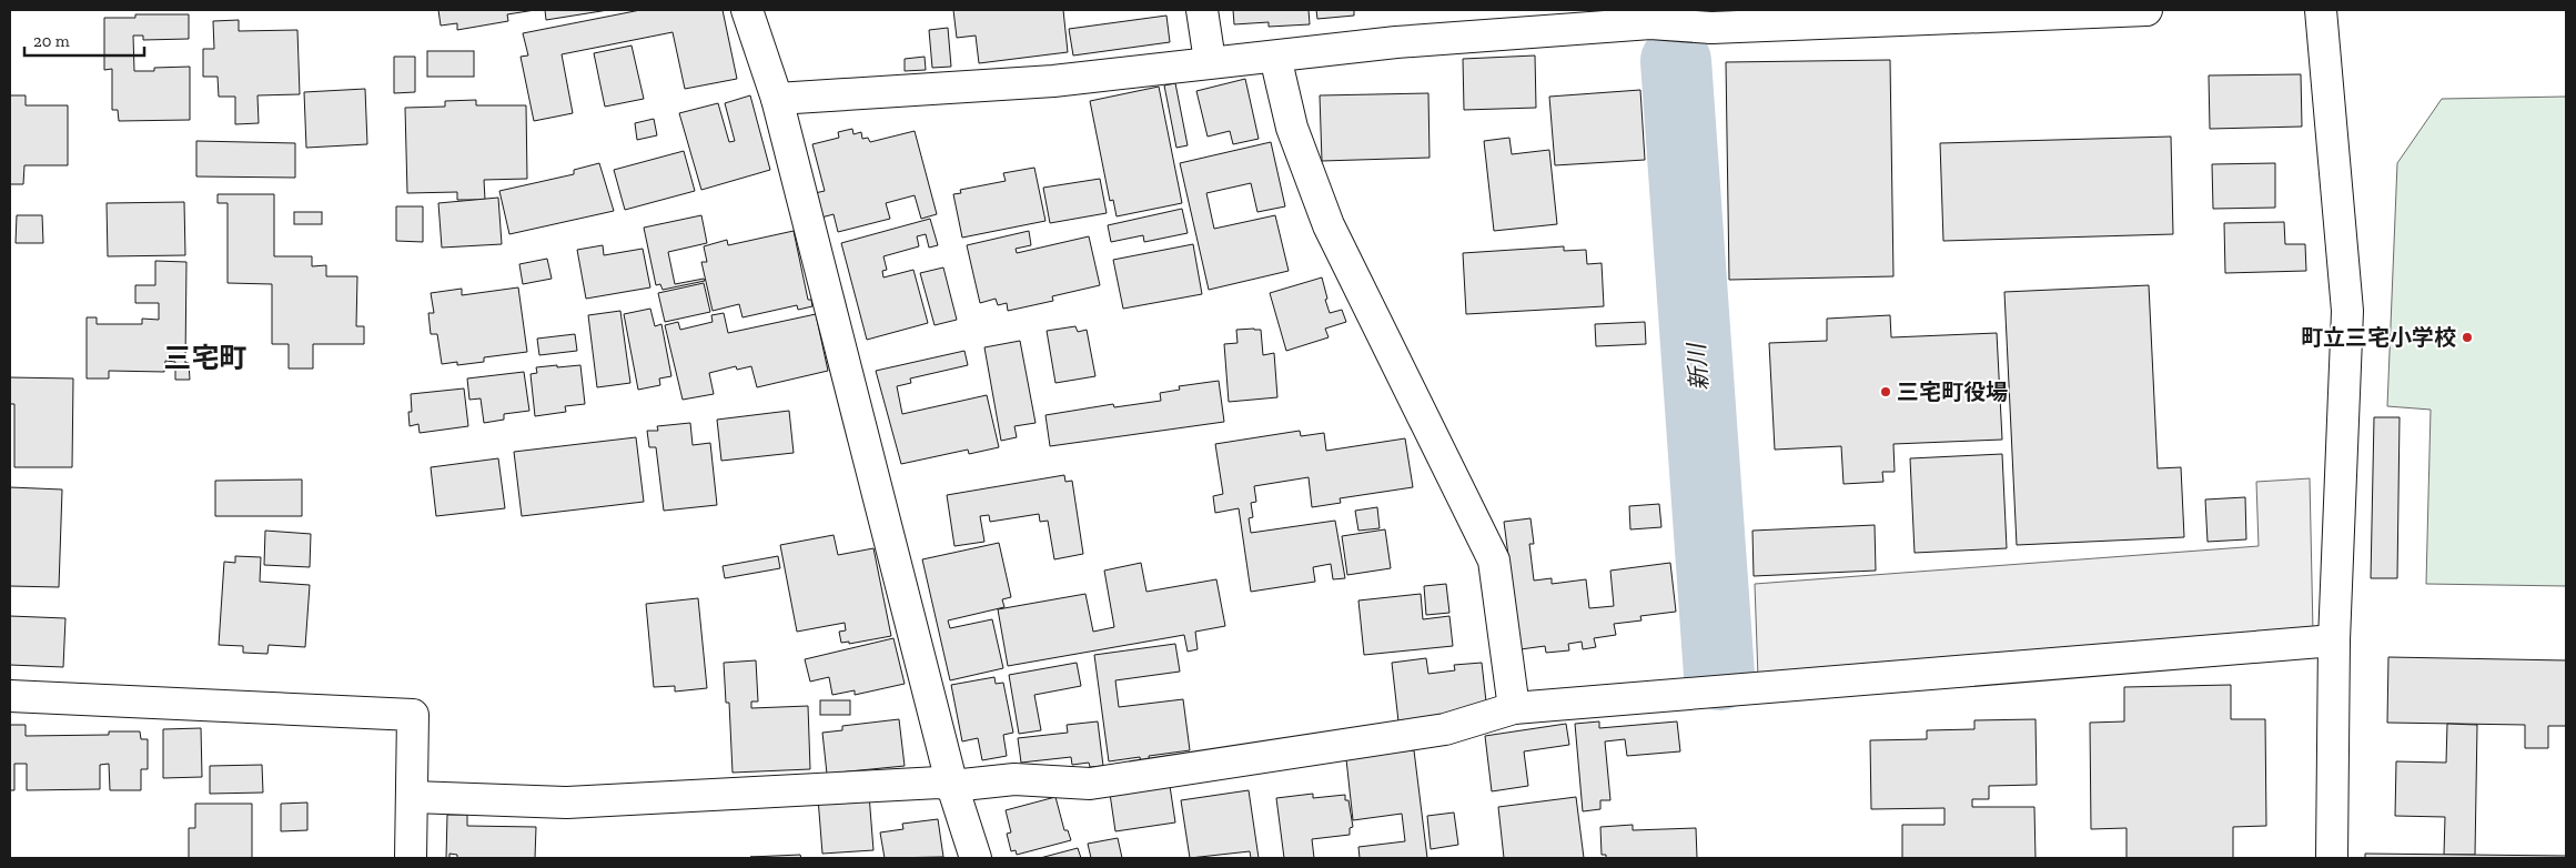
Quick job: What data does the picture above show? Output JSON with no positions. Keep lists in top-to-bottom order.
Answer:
{
  "districts": ["三宅町"],
  "water": ["新川"],
  "places": ["町立三宅小学校", "三宅町役場"],
  "scale_bar": "20 m"
}
